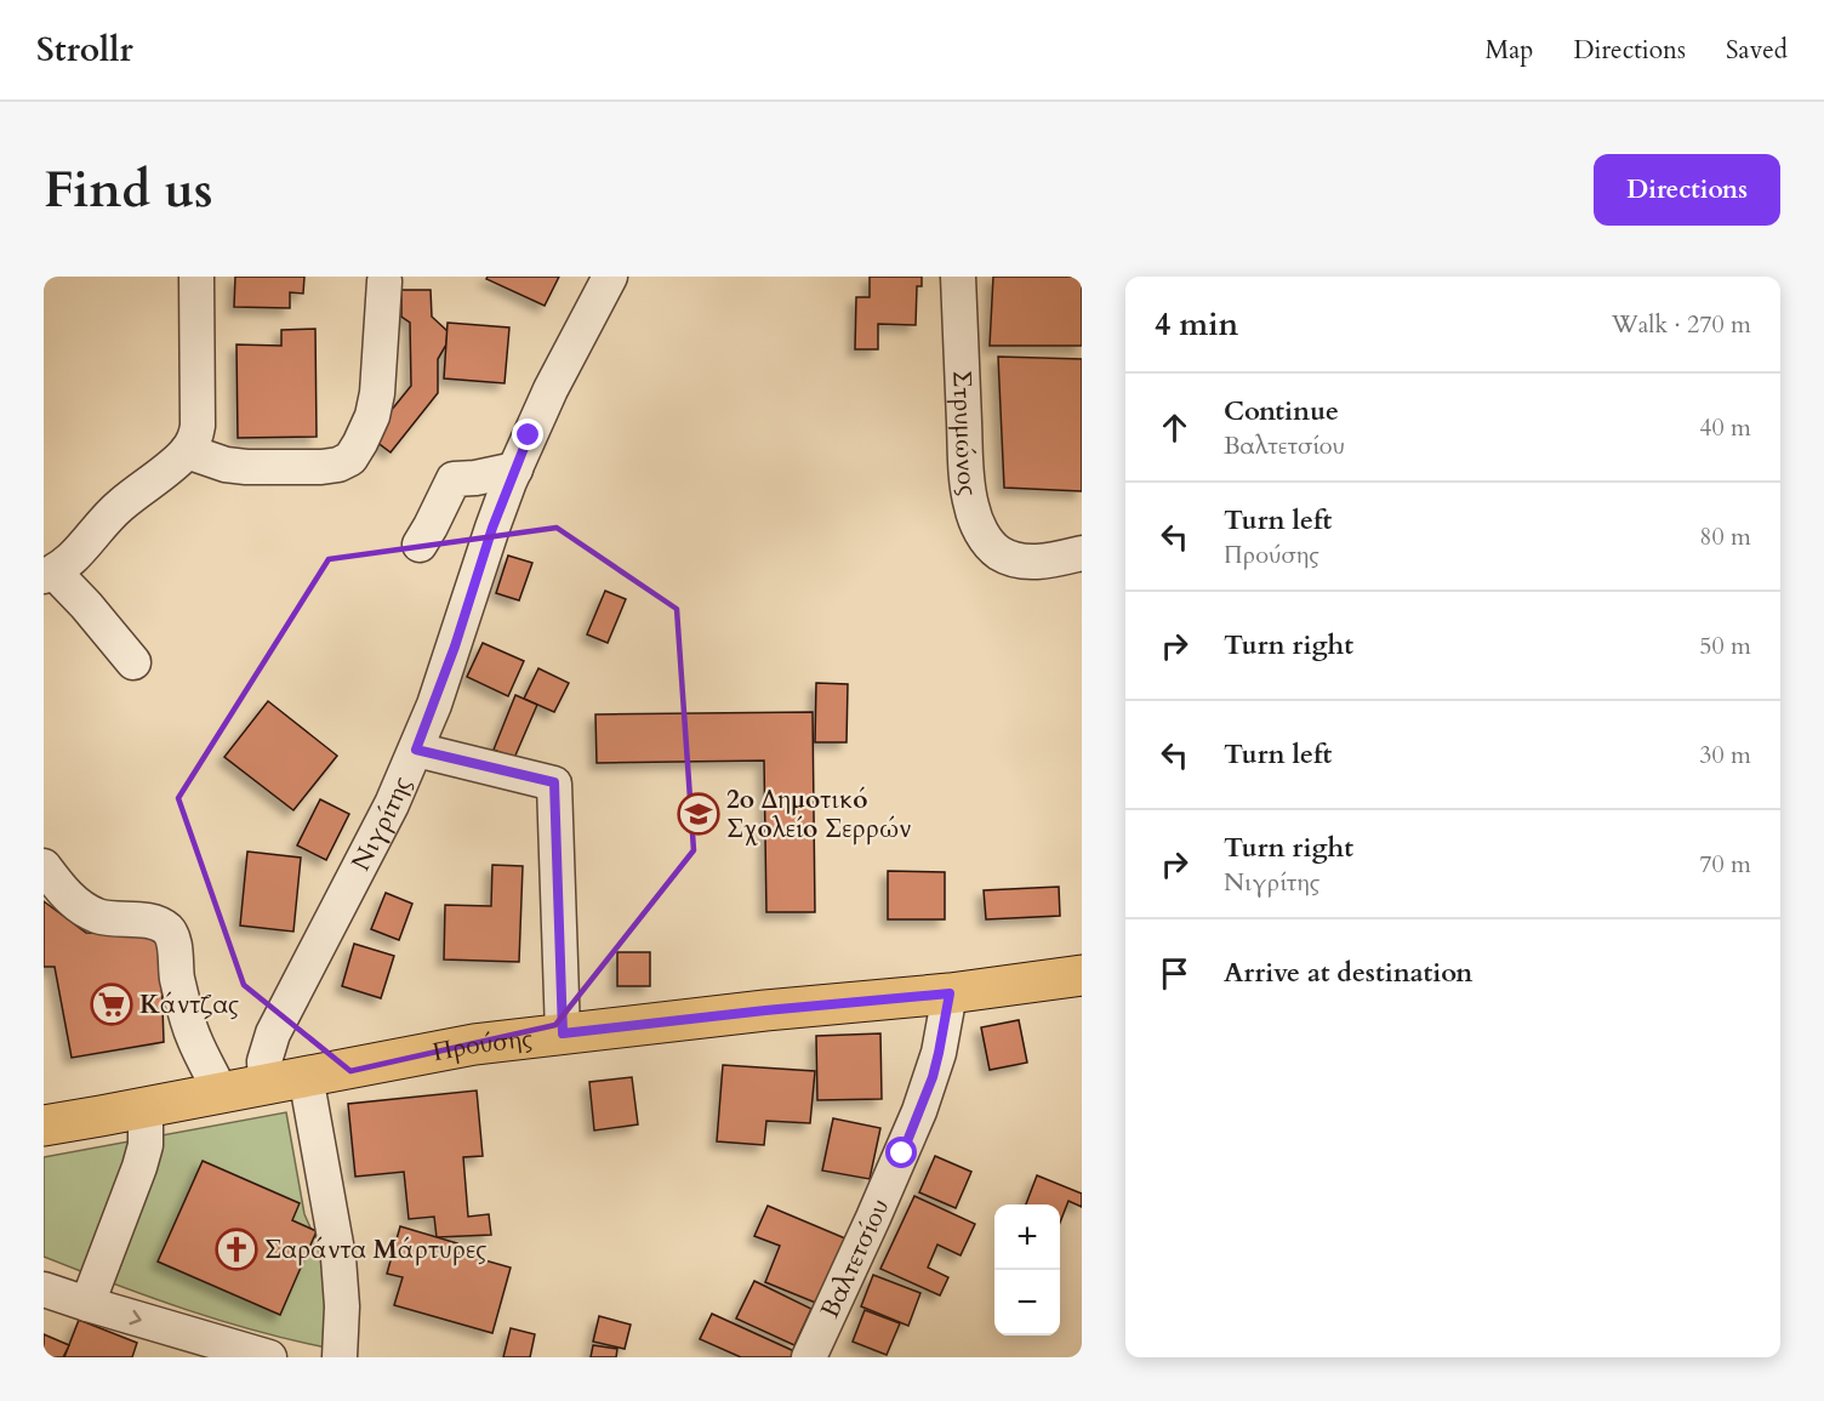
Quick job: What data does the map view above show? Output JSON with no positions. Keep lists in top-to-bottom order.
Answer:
{
  "streets": {
    "main road": ["Προύσης"],
    "street": ["Στρυμώνος", "Νιγρίτης", "Βαλτετσίου"]
  },
  "crossings": [
    ["Νιγρίτης", "Προύσης"],
    ["Προύσης", "Βαλτετσίου"]
  ],
  "places": {
    "school or university": ["2ο Δημοτικό Σχολείο Σερρών"],
    "supermarket": ["Κάντζας"],
    "church": ["Σαράντα Μάρτυρες"]
  },
  "page": {
    "header": "Strollr",
    "nav": ["Map", "Directions", "Saved"],
    "buttons": "Directions",
    "title": "Find us",
    "heading": ["4 min", "Walk · 270 m"],
    "list": [
      ["Continue", "Βαλτετσίου", "40 m"],
      ["Turn left", "Προύσης", "80 m"],
      ["Turn right", "50 m"],
      ["Turn left", "30 m"],
      ["Turn right", "Νιγρίτης", "70 m"],
      "Arrive at destination"
    ],
    "map_buttons": ["+", "−"]
  }
}
